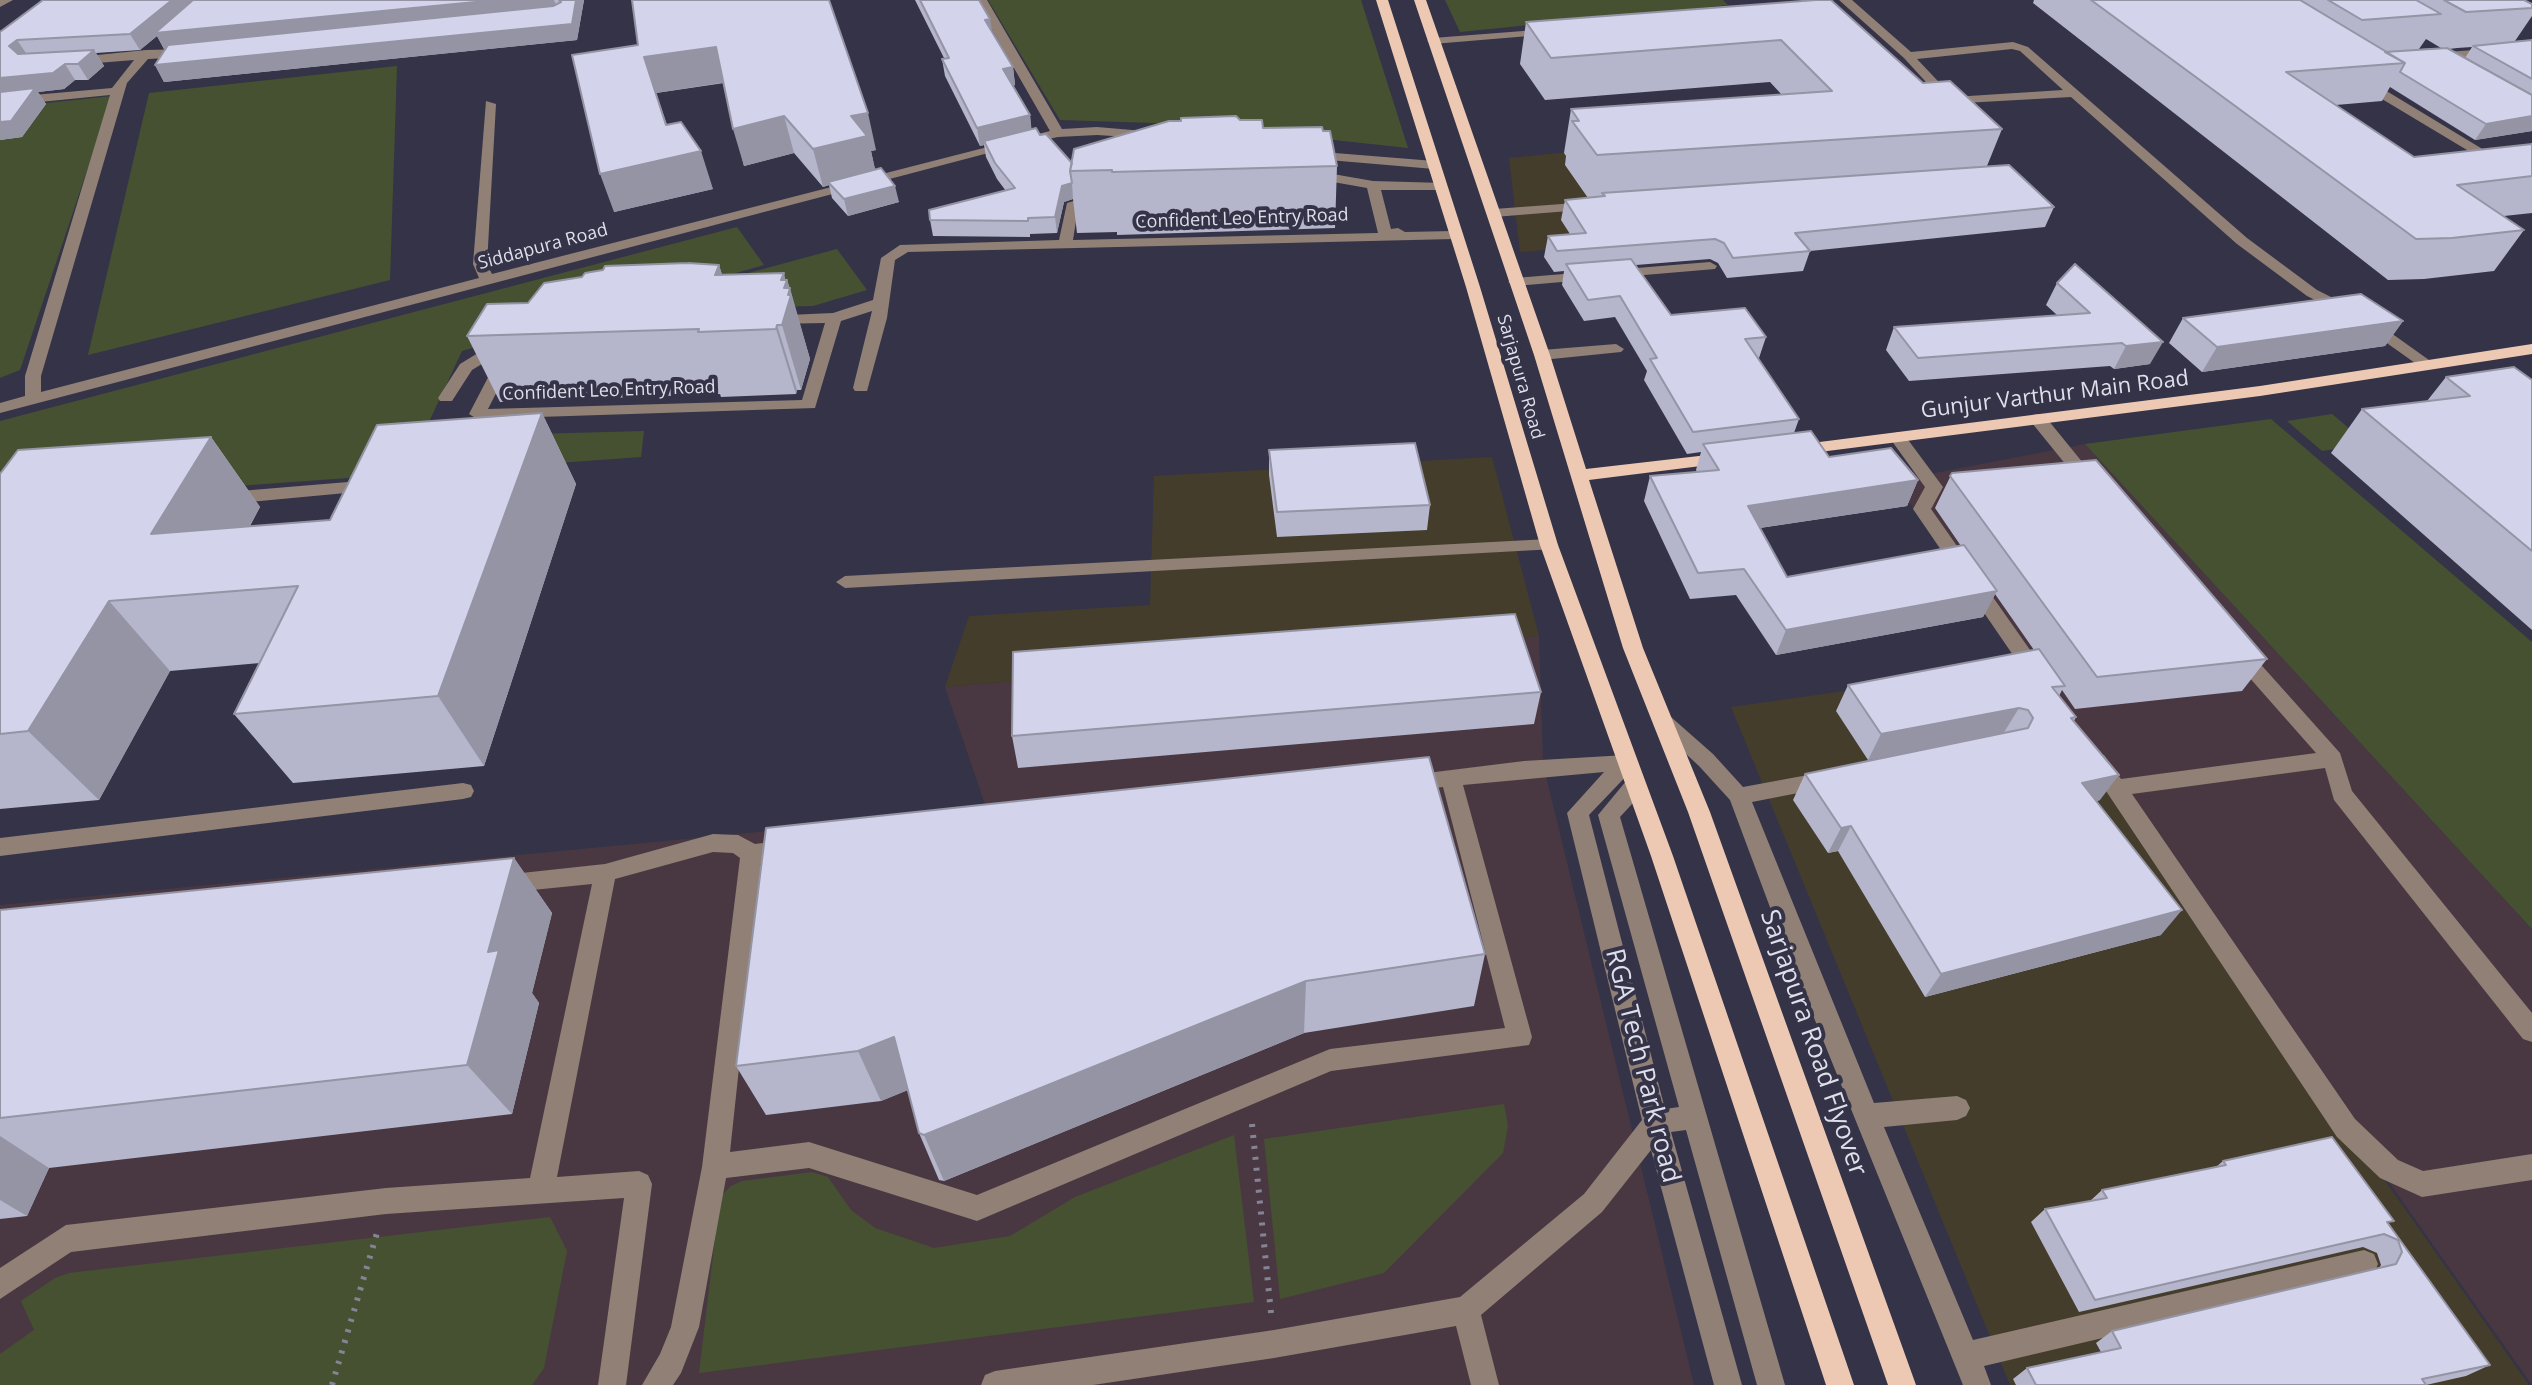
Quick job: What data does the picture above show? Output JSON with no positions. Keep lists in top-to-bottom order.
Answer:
{
  "streets": {
    "main road": ["Sarjapura Road", "Gunjur Varthur Main Road", "Sarjapura Road Flyover"],
    "street": ["Confident Leo Entry Road", "Siddapura Road", "RGA Tech Park road"]
  },
  "crossings": [
    ["Confident Leo Entry Road", "Sarjapura Road"],
    ["Sarjapura Road", "Sarjapura Road Flyover"],
    ["Sarjapura Road", "RGA Tech Park road"]
  ]
}
